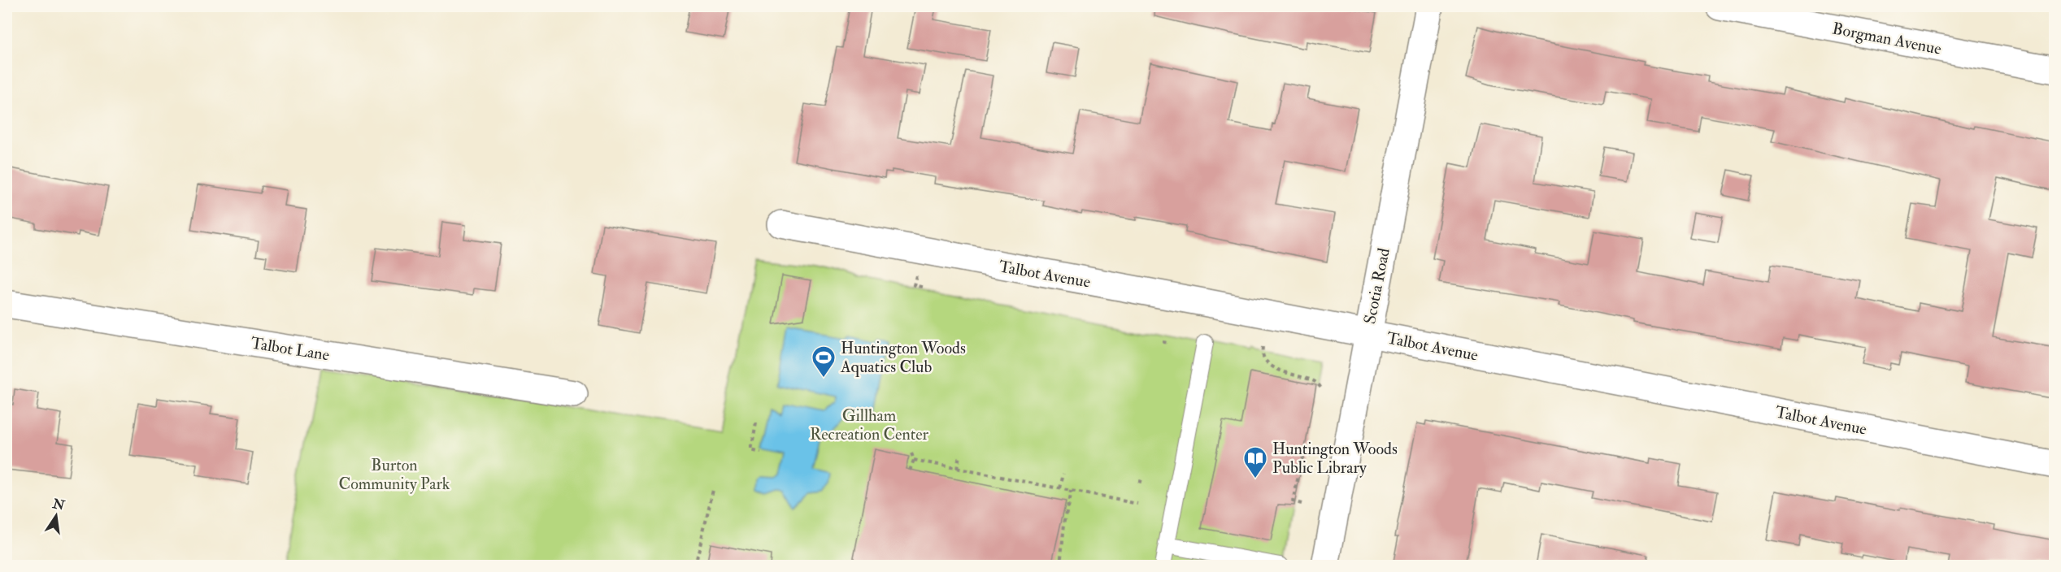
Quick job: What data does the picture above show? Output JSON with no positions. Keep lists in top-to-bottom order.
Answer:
{
  "streets": {
    "street": [
      "Borgman Avenue",
      "Talbot Avenue",
      "Scotia Road",
      "Talbot Lane"
    ]
  },
  "crossings": [
    ["Talbot Avenue", "Scotia Road"]
  ],
  "parks": ["Gillham Recreation Center", "Burton Community Park"],
  "places": {
    "sports": ["Huntington Woods Aquatics Club"],
    "library": ["Huntington Woods Public Library"]
  },
  "north": "top"
}
